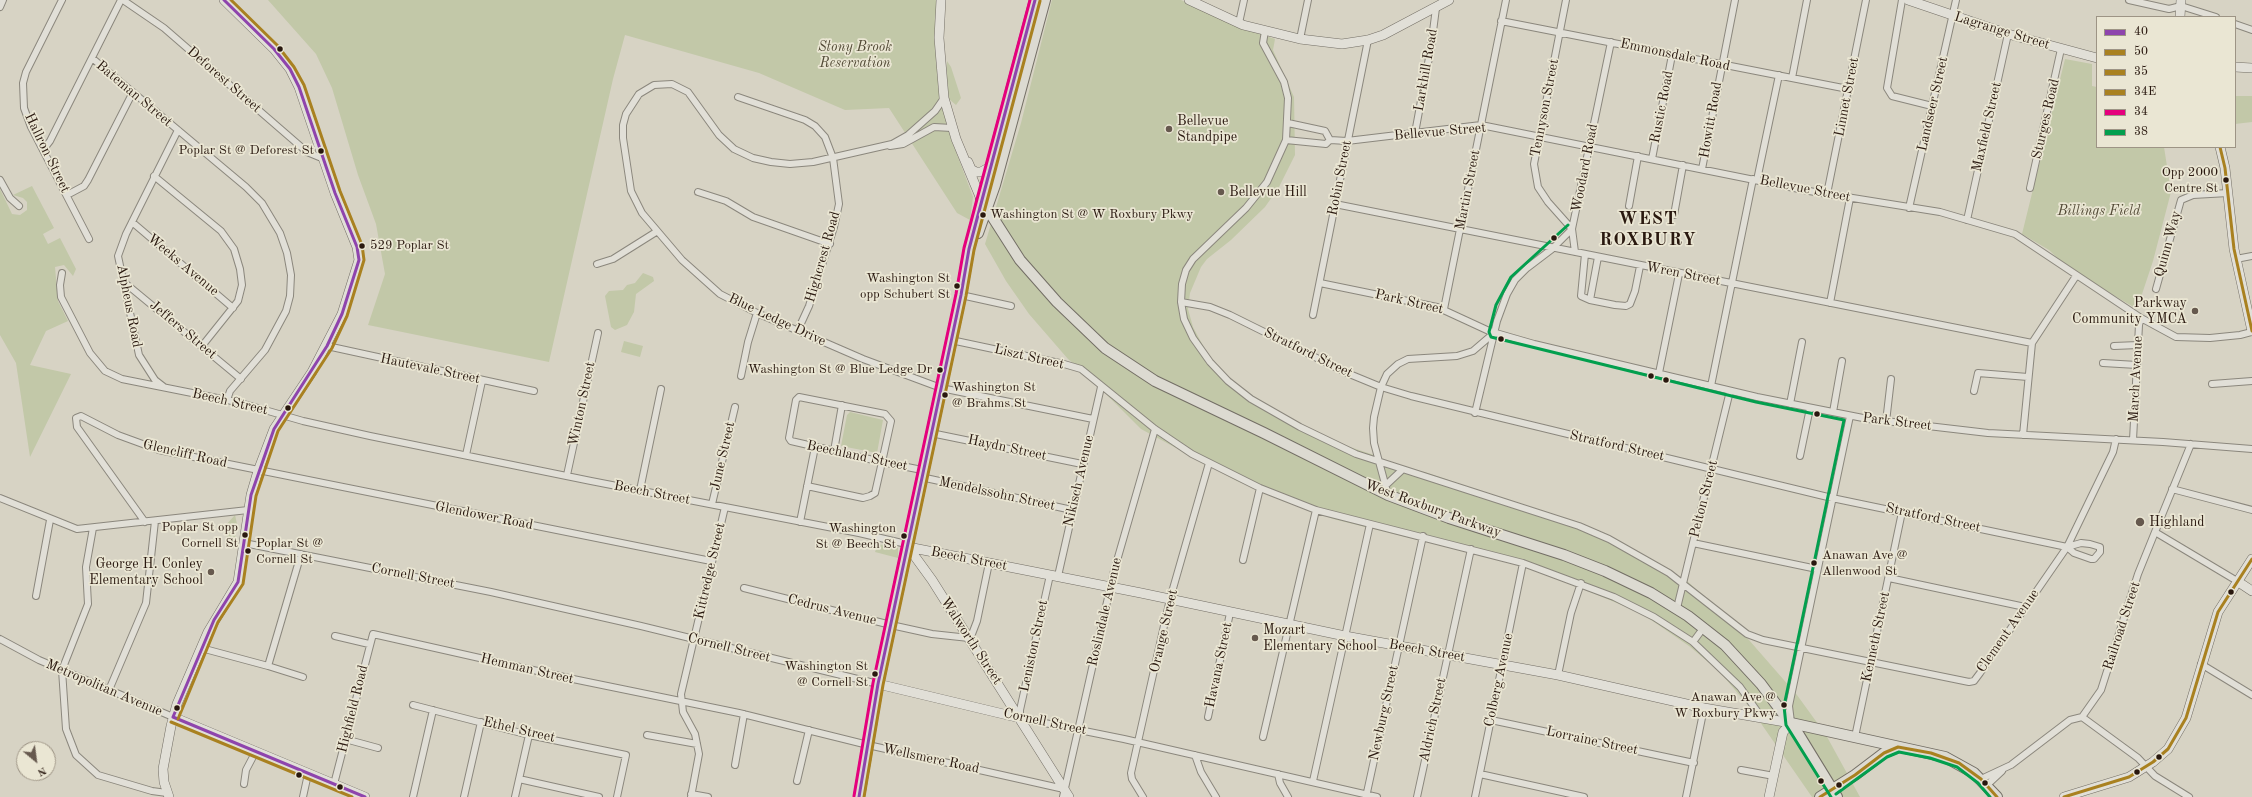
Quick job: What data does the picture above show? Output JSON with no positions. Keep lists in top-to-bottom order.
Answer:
{
  "streets": {
    "main road": ["Beech Street", "West Roxbury Parkway"],
    "street": [
      "Lagrange Street",
      "Emmonsdale Road",
      "Larkhill Road",
      "Deforest Street",
      "Bateman Street",
      "Linnet Street",
      "Landseer Street",
      "Rustic Road",
      "Tennyson Street",
      "Sturges Road",
      "Howitt Road",
      "Maxfield Street",
      "Bellevue Street",
      "Hallron Street",
      "Woodard Road",
      "Robin Street",
      "Martin Street",
      "Quinn Way",
      "Highcrest Road",
      "Weeks Avenue",
      "Wren Street",
      "Park Street",
      "Alpheus Road",
      "Blue Ledge Drive",
      "Jeffers Street",
      "Stratford Street",
      "Liszt Street",
      "Hautevale Street",
      "March Avenue",
      "Winton Street",
      "Haydn Street",
      "Glencliff Road",
      "June Street",
      "Beechland Street",
      "Nikisch Avenue",
      "Mendelssohn Street",
      "Pelton Street",
      "Glendower Road",
      "Kittredge Street",
      "Cornell Street",
      "Cedrus Avenue",
      "Roslindale Avenue",
      "Railroad Street",
      "Orange Street",
      "Clement Avenue",
      "Kenneth Street",
      "Walworth Street",
      "Leniston Street",
      "Havana Street",
      "Hemman Street",
      "Colberg Avenue",
      "Metropolitan Avenue",
      "Highfield Road",
      "Newburg Street",
      "Aldrich Street",
      "Ethel Street",
      "Lorraine Street",
      "Wellsmere Road"
    ]
  },
  "crossings": [
    ["Lagrange Street", "Landseer Street"],
    ["Lagrange Street", "Sturges Road"],
    ["Lagrange Street", "Maxfield Street"],
    ["Emmonsdale Road", "Linnet Street"],
    ["Emmonsdale Road", "Rustic Road"],
    ["Emmonsdale Road", "Tennyson Street"],
    ["Emmonsdale Road", "Howitt Road"],
    ["Emmonsdale Road", "Woodard Road"],
    ["Emmonsdale Road", "Martin Street"],
    ["Larkhill Road", "Bellevue Street"],
    ["Bateman Street", "Alpheus Road"],
    ["Bateman Street", "Jeffers Street"],
    ["Bateman Street", "Beech Street"],
    ["Linnet Street", "Bellevue Street"],
    ["Landseer Street", "Bellevue Street"],
    ["Rustic Road", "Bellevue Street"],
    ["Tennyson Street", "Bellevue Street"],
    ["Tennyson Street", "Woodard Road"],
    ["Howitt Road", "Bellevue Street"],
    ["Maxfield Street", "Bellevue Street"],
    ["Bellevue Street", "Woodard Road"],
    ["Bellevue Street", "Robin Street"],
    ["Bellevue Street", "Martin Street"],
    ["Bellevue Street", "March Avenue"],
    ["Bellevue Street", "West Roxbury Parkway"],
    ["Woodard Road", "Wren Street"],
    ["Woodard Road", "Park Street"],
    ["Woodard Road", "Stratford Street"],
    ["Robin Street", "Wren Street"],
    ["Robin Street", "Park Street"],
    ["Martin Street", "Wren Street"],
    ["Martin Street", "Park Street"],
    ["Highcrest Road", "Blue Ledge Drive"],
    ["Weeks Avenue", "Alpheus Road"],
    ["Park Street", "March Avenue"],
    ["Park Street", "Pelton Street"],
    ["Park Street", "Railroad Street"],
    ["Park Street", "Clement Avenue"],
    ["Alpheus Road", "Jeffers Street"],
    ["Alpheus Road", "Beech Street"],
    ["Blue Ledge Drive", "Nikisch Avenue"],
    ["Stratford Street", "Pelton Street"],
    ["Stratford Street", "West Roxbury Parkway"],
    ["Stratford Street", "Clement Avenue"],
    ["Stratford Street", "Kenneth Street"],
    ["Liszt Street", "Nikisch Avenue"],
    ["Liszt Street", "West Roxbury Parkway"],
    ["Beech Street", "Winton Street"],
    ["Beech Street", "June Street"],
    ["Beech Street", "Nikisch Avenue"],
    ["Beech Street", "West Roxbury Parkway"],
    ["Beech Street", "Kittredge Street"],
    ["Beech Street", "Roslindale Avenue"],
    ["Beech Street", "Orange Street"],
    ["Beech Street", "Kenneth Street"],
    ["Beech Street", "Walworth Street"],
    ["Beech Street", "Leniston Street"],
    ["Beech Street", "Havana Street"],
    ["Beech Street", "Colberg Avenue"],
    ["Beech Street", "Newburg Street"],
    ["Beech Street", "Aldrich Street"],
    ["Haydn Street", "Nikisch Avenue"],
    ["Glencliff Road", "Glendower Road"],
    ["Beechland Street", "Mendelssohn Street"],
    ["Nikisch Avenue", "Mendelssohn Street"],
    ["Nikisch Avenue", "West Roxbury Parkway"],
    ["Nikisch Avenue", "Leniston Street"],
    ["Pelton Street", "West Roxbury Parkway"],
    ["West Roxbury Parkway", "Roslindale Avenue"],
    ["West Roxbury Parkway", "Orange Street"],
    ["West Roxbury Parkway", "Clement Avenue"],
    ["West Roxbury Parkway", "Colberg Avenue"],
    ["West Roxbury Parkway", "Newburg Street"],
    ["West Roxbury Parkway", "Aldrich Street"],
    ["Glendower Road", "Kittredge Street"],
    ["Kittredge Street", "Cornell Street"],
    ["Kittredge Street", "Hemman Street"],
    ["Kittredge Street", "Wellsmere Road"],
    ["Cornell Street", "Roslindale Avenue"],
    ["Cornell Street", "Orange Street"],
    ["Cornell Street", "Walworth Street"],
    ["Cornell Street", "Leniston Street"],
    ["Cornell Street", "Newburg Street"],
    ["Cedrus Avenue", "Walworth Street"],
    ["Roslindale Avenue", "Walworth Street"],
    ["Roslindale Avenue", "Wellsmere Road"],
    ["Clement Avenue", "Kenneth Street"],
    ["Walworth Street", "Leniston Street"],
    ["Walworth Street", "Wellsmere Road"],
    ["Hemman Street", "Highfield Road"],
    ["Hemman Street", "Wellsmere Road"],
    ["Colberg Avenue", "Lorraine Street"],
    ["Metropolitan Avenue", "Highfield Road"]
  ],
  "districts": ["WEST ROXBURY"],
  "parks": ["Stony Brook Reservation", "Billings Field"],
  "places": [
    "Bellevue Standpipe",
    "Poplar St @ Deforest St",
    "Opp 2000 Centre St",
    "Bellevue Hill",
    "Washington St @ W Roxbury Pkwy",
    "529 Poplar St",
    "Washington St opp Schubert St",
    "Parkway Community YMCA",
    "Washington St @ Blue Ledge Dr",
    "Washington St @ Brahms St",
    "Highland",
    "Poplar St opp Cornell St",
    "Washington St @ Beech St",
    "Poplar St @ Cornell St",
    "Anawan Ave @ Allenwood St",
    "George H. Conley Elementary School",
    "Mozart Elementary School",
    "Washington St @ Cornell St",
    "Anawan Ave @ W Roxbury Pkwy"
  ],
  "lines": [
    "transit line 40",
    "transit line 50",
    "transit line 34",
    "transit line 34E",
    "transit line 35",
    "transit line 38"
  ],
  "legend": [
    "40",
    "50",
    "35",
    "34E",
    "34",
    "38"
  ],
  "north": "bottom right"
}
